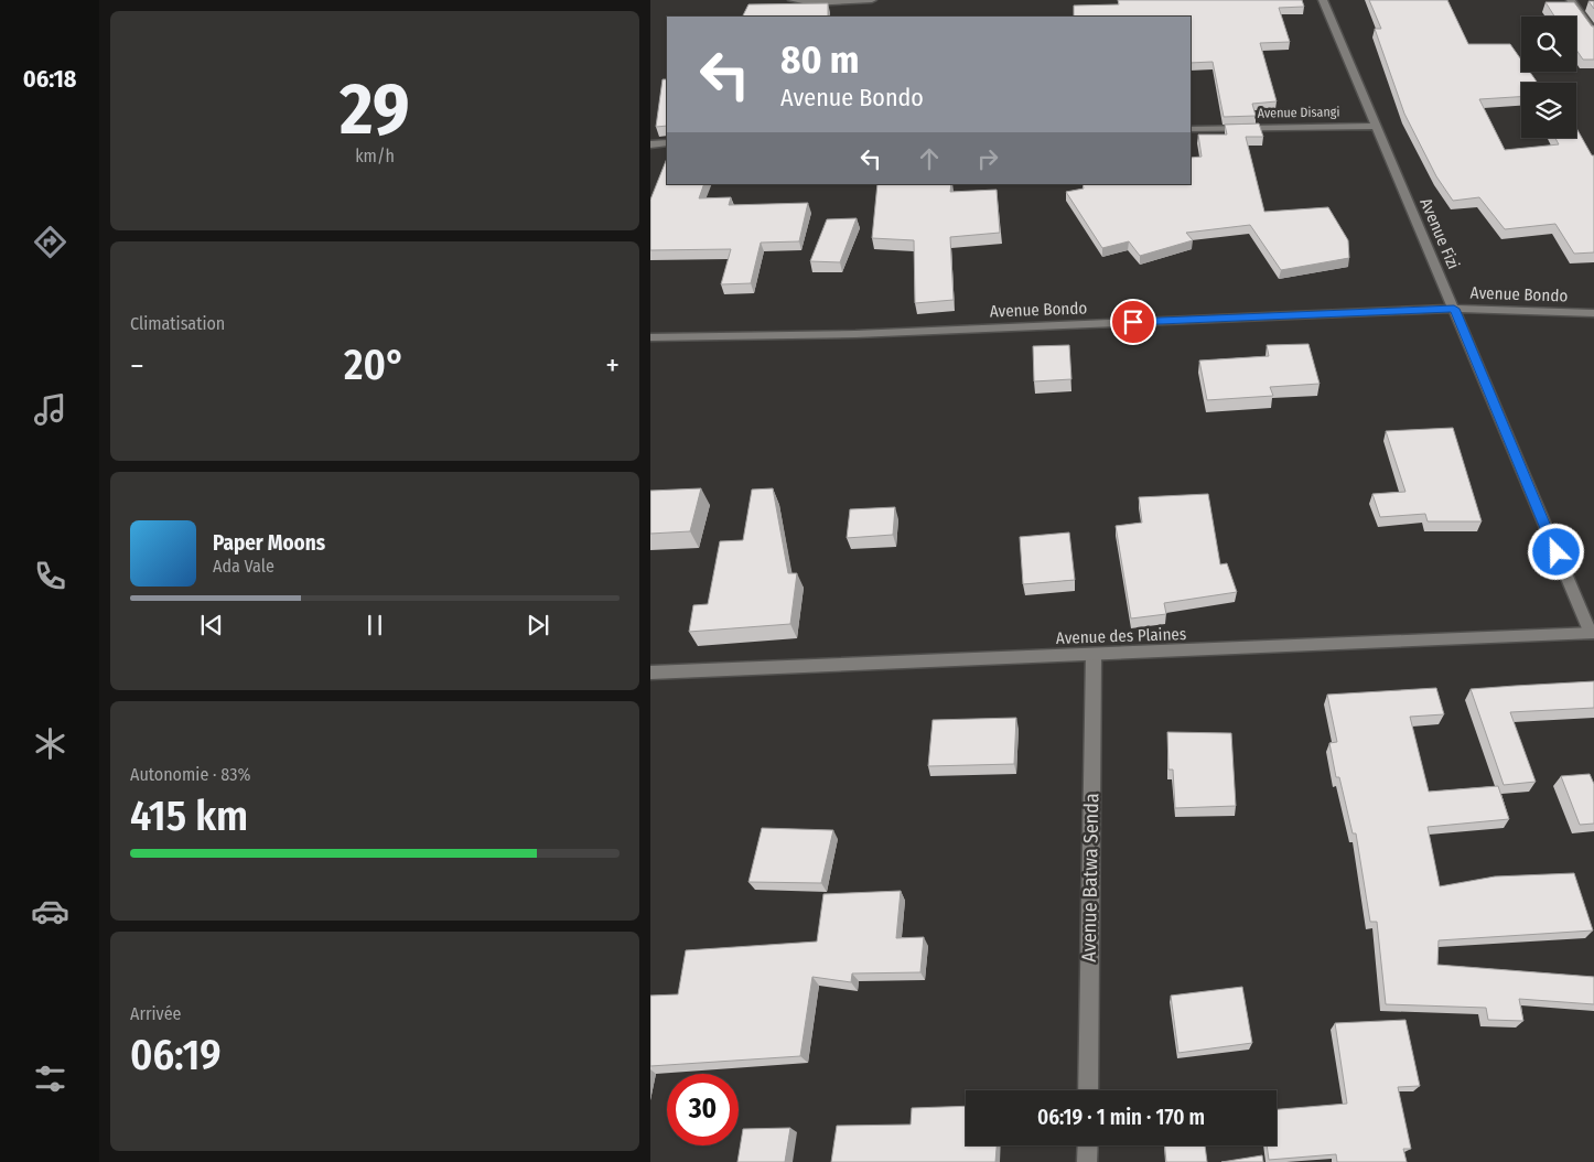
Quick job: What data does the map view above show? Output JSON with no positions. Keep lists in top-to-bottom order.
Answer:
{
  "streets": {
    "street": [
      "Avenue Disangi",
      "Avenue Fizi",
      "Avenue Bondo",
      "Avenue des Plaines",
      "Avenue Batwa Senda"
    ]
  },
  "crossings": [
    ["Avenue Disangi", "Avenue Fizi"],
    ["Avenue Fizi", "Avenue Bondo"],
    ["Avenue Fizi", "Avenue des Plaines"],
    ["Avenue des Plaines", "Avenue Batwa Senda"]
  ],
  "page": {
    "tabs": "06:18",
    "tile": [
      ["29", "km/h"],
      "Climatisation",
      ["Autonomie · 83%", "415 km"],
      ["Arrivée", "06:19"]
    ],
    "turn": ["80 m", "Avenue Bondo"],
    "heat": ["−", "20°", "+"],
    "song": ["Paper Moons", "Ada Vale"],
    "limit": "30",
    "trip": "06:19 · 1 min · 170 m"
  }
}
